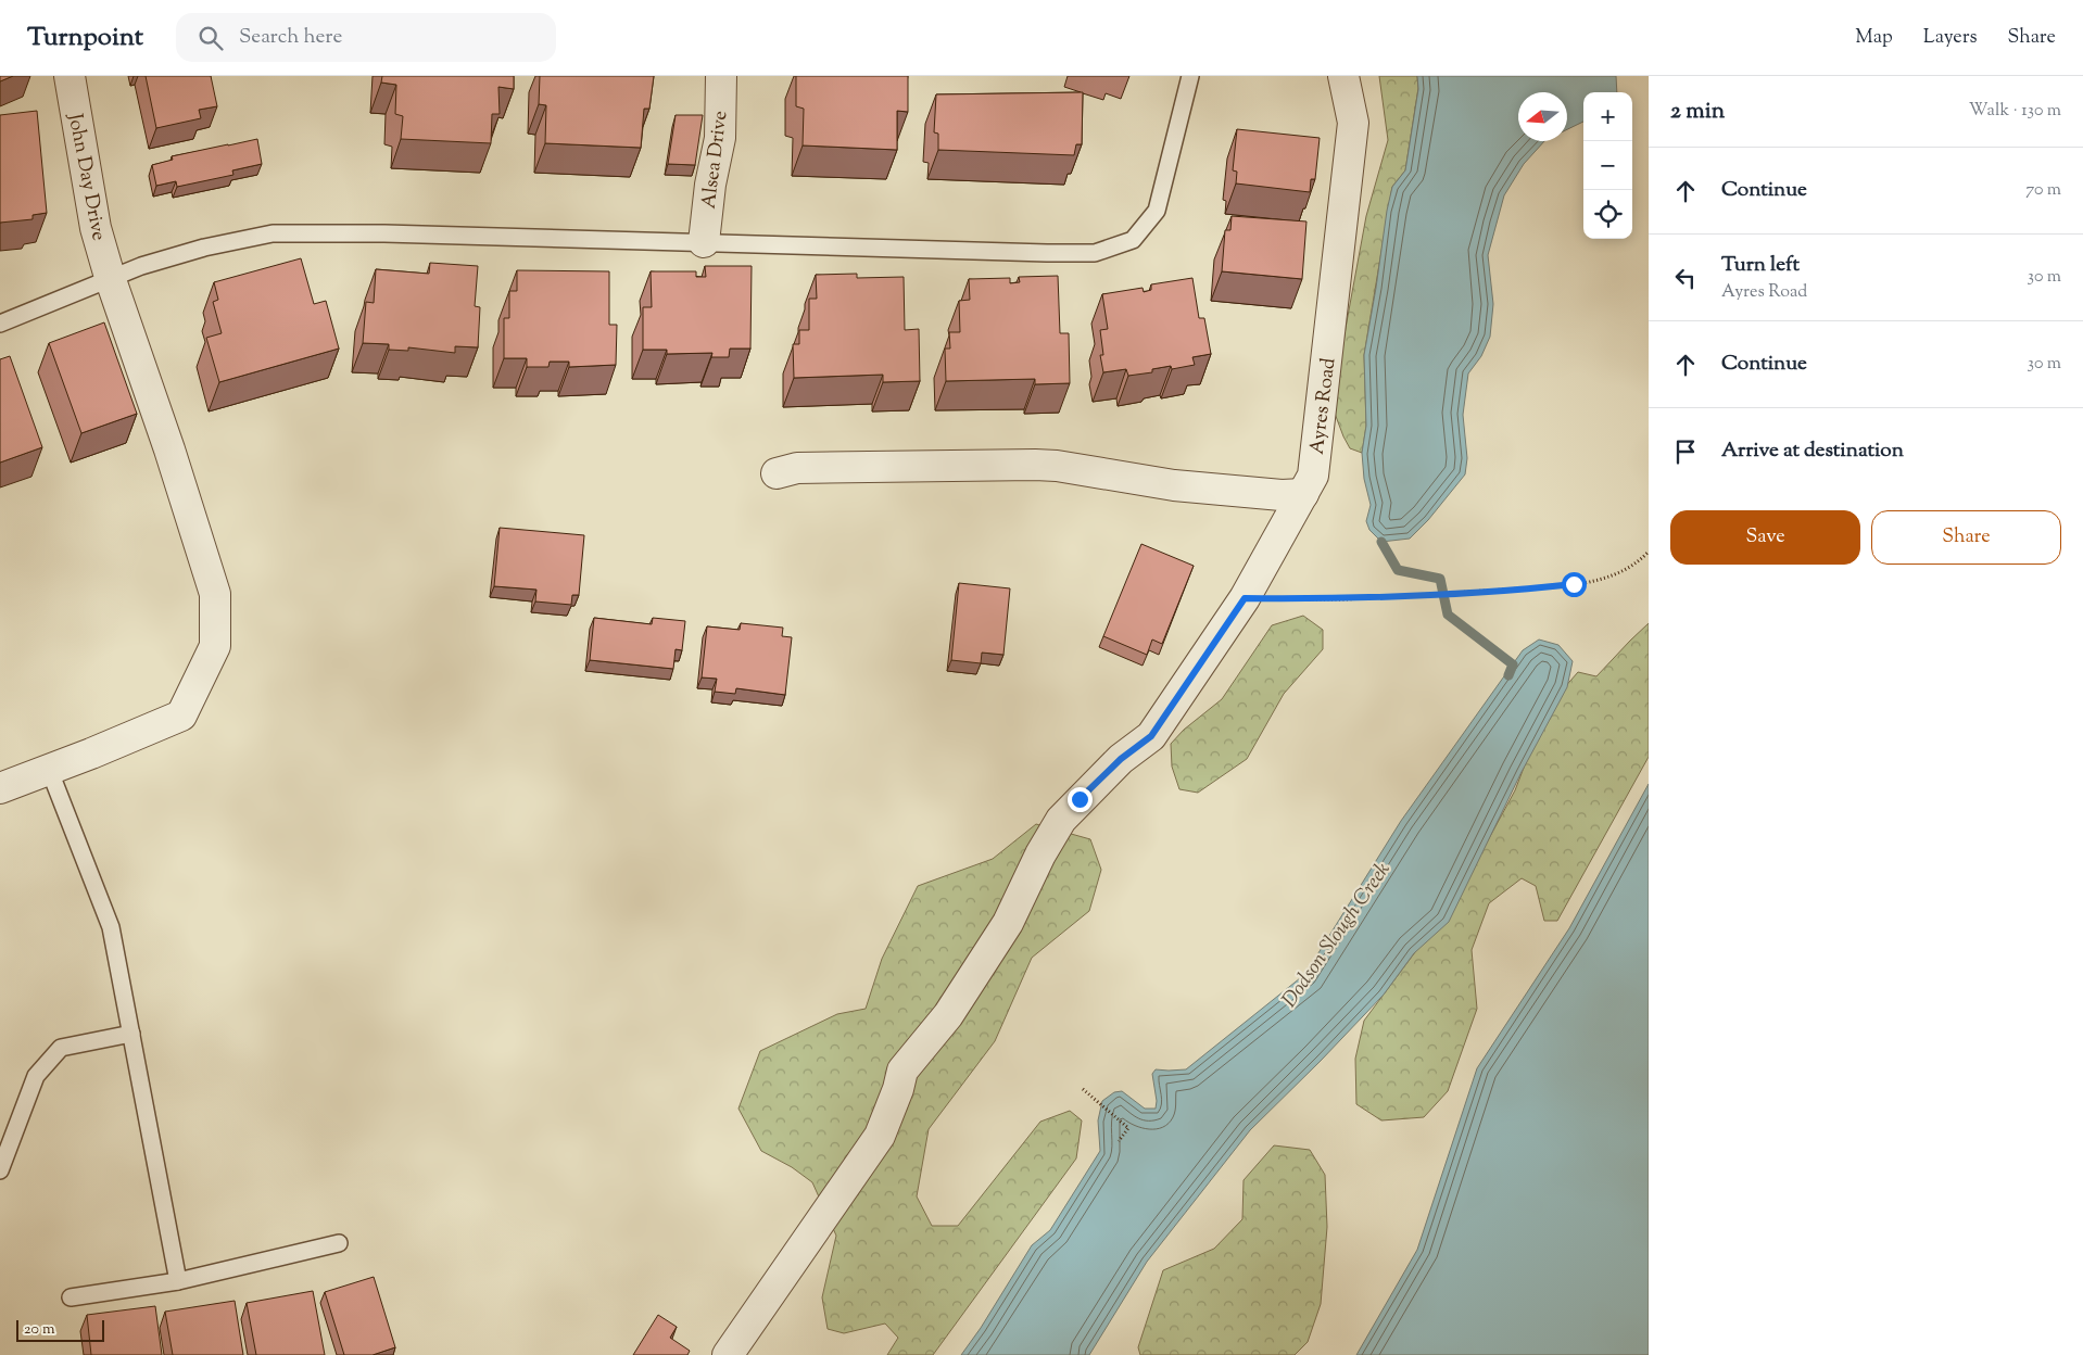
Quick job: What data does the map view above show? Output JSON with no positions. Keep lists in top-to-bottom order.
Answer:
{
  "streets": {
    "street": ["Alsea Drive", "John Day Drive", "Ayres Road"]
  },
  "water": ["Dodson Slough Creek"],
  "scale_bar": "20 m",
  "north": "left",
  "page": {
    "header": "Turnpoint",
    "search": "Search here",
    "nav": ["Map", "Layers", "Share"],
    "heading": ["2 min", "Walk · 130 m"],
    "map_buttons": ["+", "−"],
    "list": [
      ["Continue", "70 m"],
      ["Turn left", "Ayres Road", "30 m"],
      ["Continue", "30 m"],
      "Arrive at destination"
    ],
    "buttons": ["Save", "Share"],
    "scale": "20 m"
  }
}
